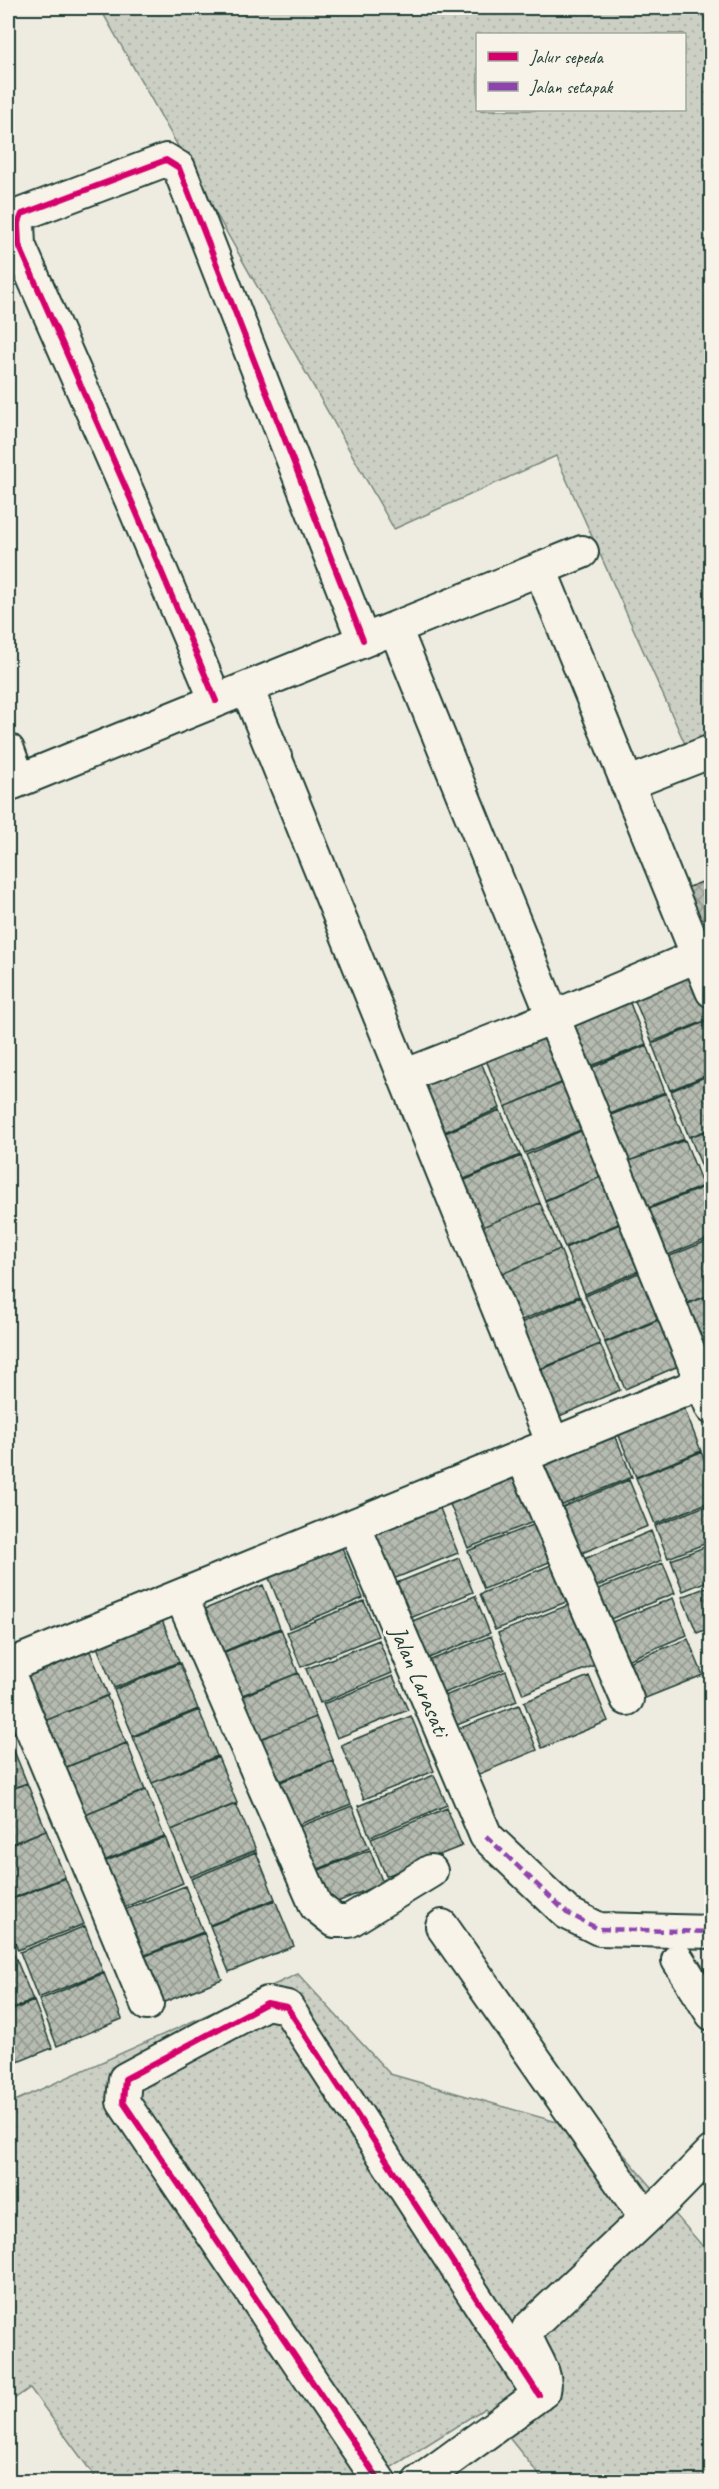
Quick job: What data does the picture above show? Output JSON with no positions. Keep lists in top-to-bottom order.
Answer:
{
  "streets": {
    "street": ["Jalan Larasati"]
  },
  "legend": ["Jalur sepeda", "Jalan setapak"]
}
